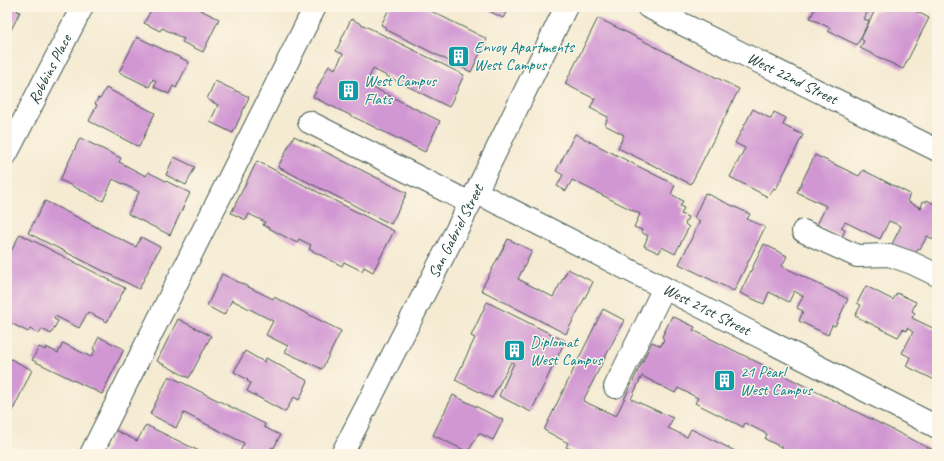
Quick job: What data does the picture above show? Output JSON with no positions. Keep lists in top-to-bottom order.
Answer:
{
  "streets": {
    "street": [
      "Robbins Place",
      "West 22nd Street",
      "San Gabriel Street",
      "West 21st Street"
    ]
  },
  "crossings": [
    ["San Gabriel Street", "West 21st Street"]
  ],
  "places": {
    "building": [
      "Envoy Apartments West Campus",
      "West Campus Flats",
      "Diplomat West Campus",
      "21 Pearl West Campus"
    ]
  }
}
